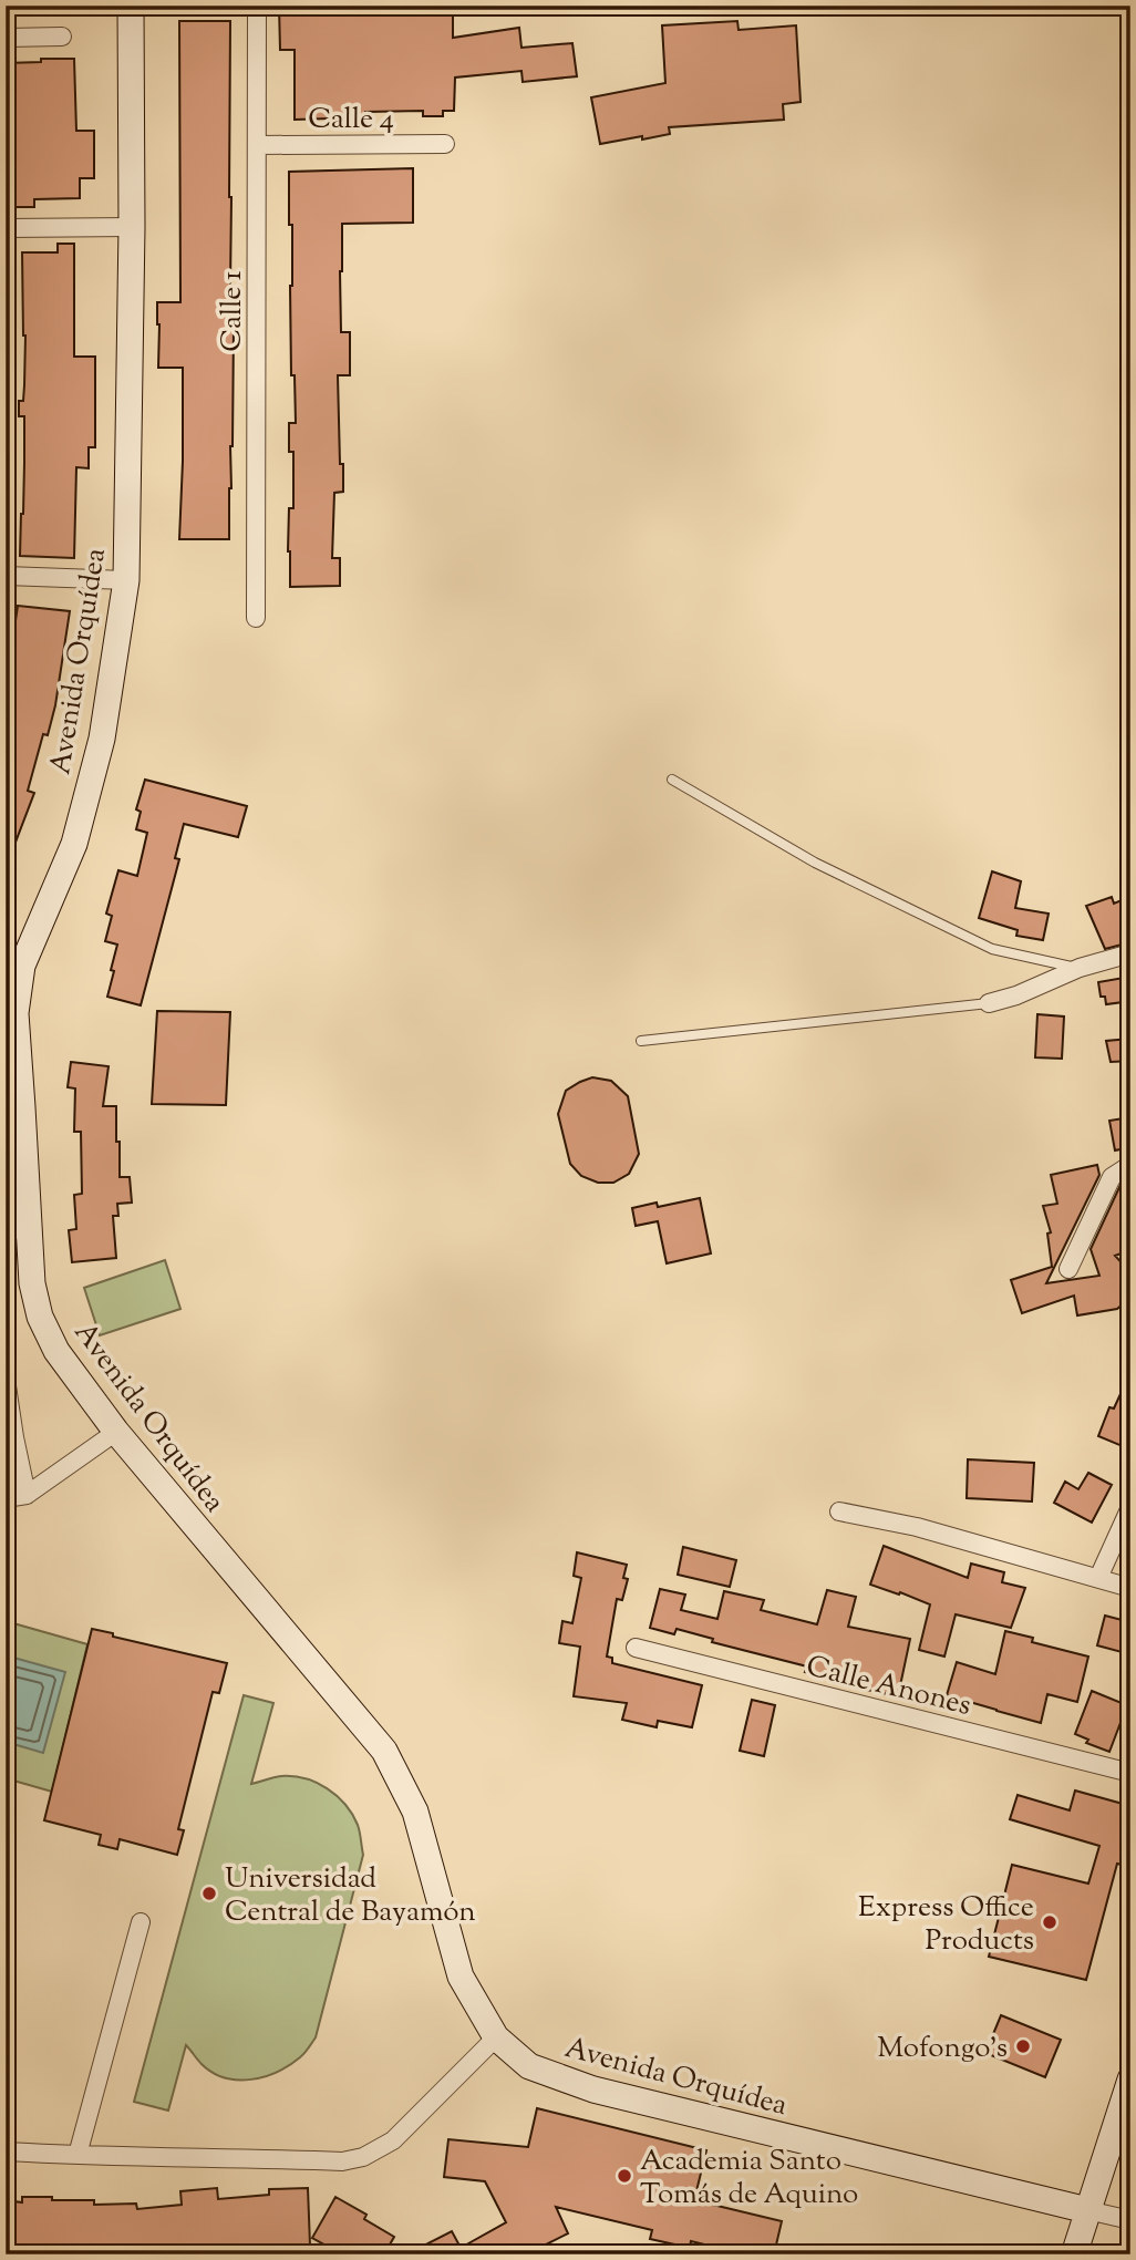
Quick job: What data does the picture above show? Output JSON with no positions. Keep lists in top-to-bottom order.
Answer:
{
  "streets": {
    "street": [
      "Calle 4",
      "Calle 1",
      "Avenida Orquídea",
      "Calle Anones"
    ]
  },
  "crossings": [
    ["Calle 4", "Calle 1"]
  ],
  "places": [
    "Universidad Central de Bayamón",
    "Express Office Products",
    "Mofongo's",
    "Academia Santo Tomás de Aquino"
  ]
}
